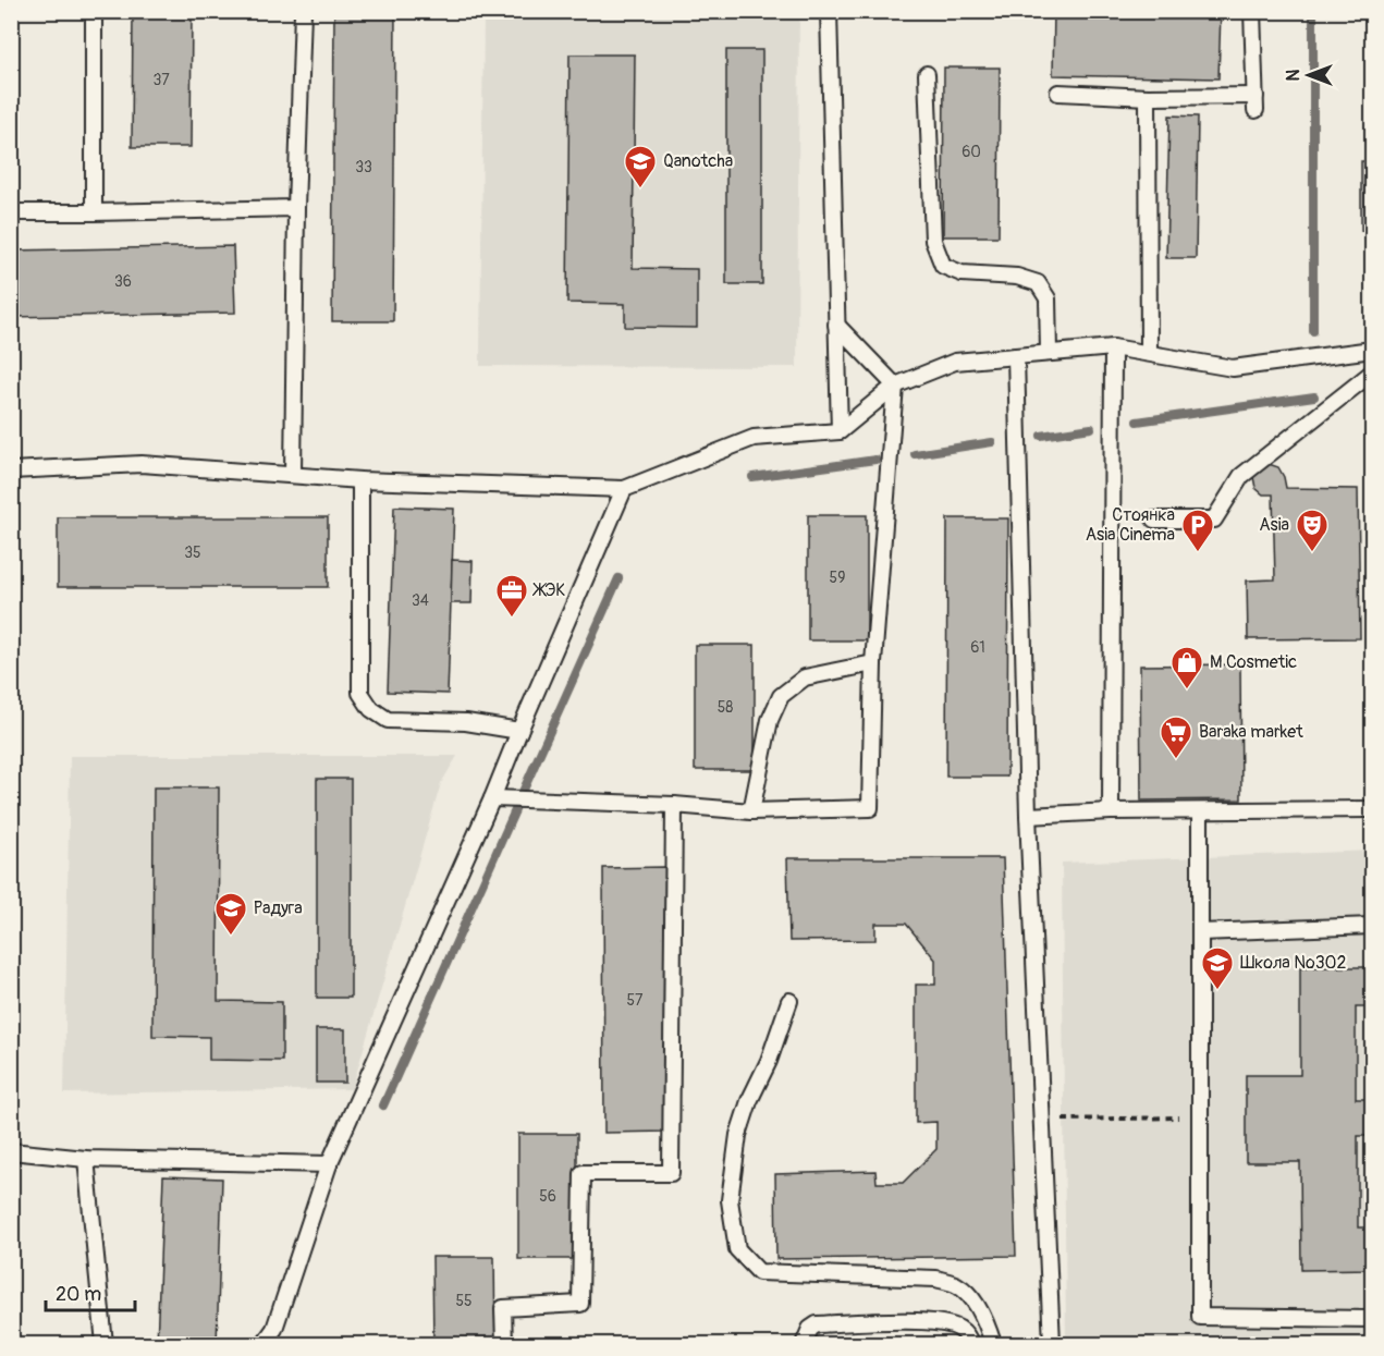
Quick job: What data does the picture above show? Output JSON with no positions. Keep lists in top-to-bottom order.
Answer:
{
  "places": {
    "school or university": ["Qanotcha", "Радуга", "Школа №302"],
    "parking": ["Стоянка Asia Cinema"],
    "theatre": ["Asia"],
    "office": ["ЖЭК"],
    "shop": ["M Cosmetic"],
    "supermarket": ["Baraka market"]
  },
  "house_numbers": [
    "37",
    "60",
    "33",
    "36",
    "35",
    "59",
    "34",
    "61",
    "58",
    "57",
    "56",
    "55"
  ],
  "scale_bar": "20 m",
  "north": "left"
}
